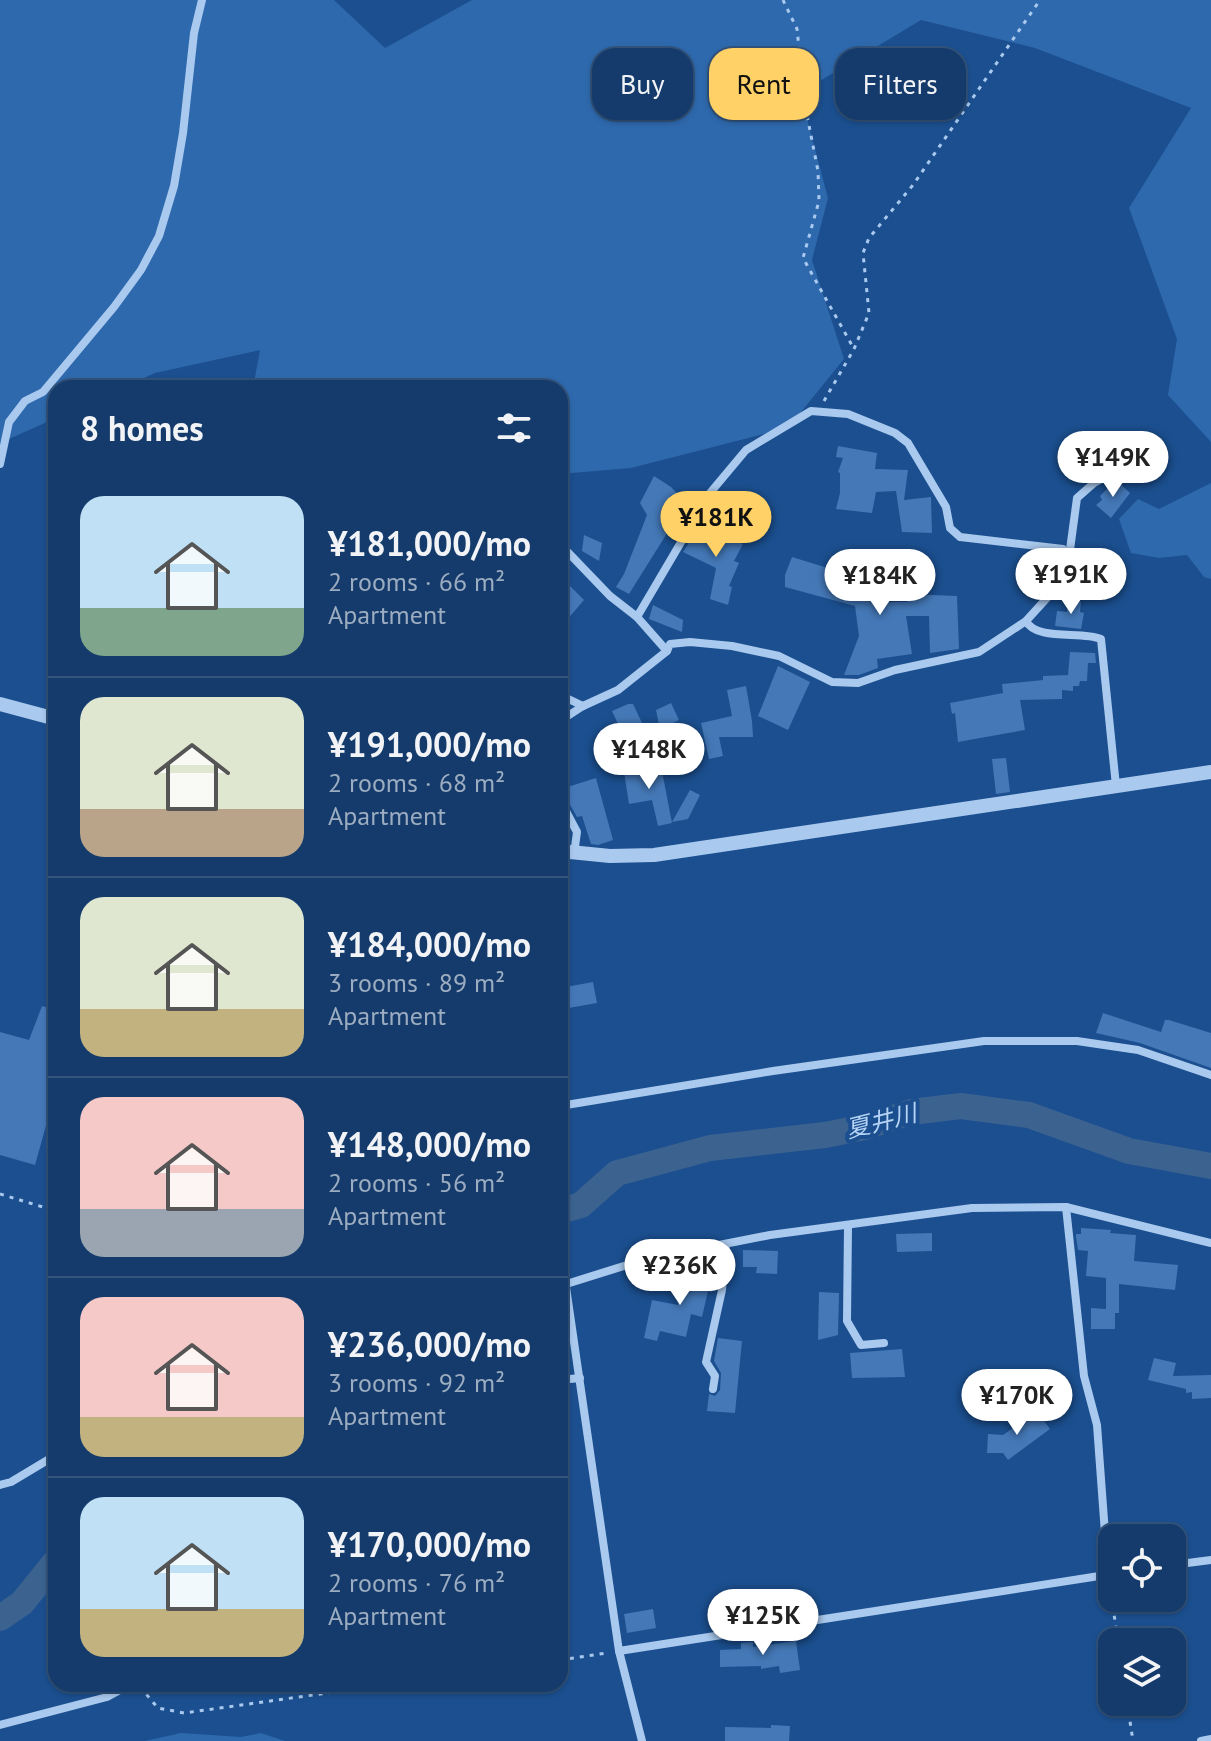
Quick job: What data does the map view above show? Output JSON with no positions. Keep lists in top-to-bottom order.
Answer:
{
  "water": ["夏井川"],
  "page": {
    "chip": ["Buy", "Rent", "Filters"],
    "heading": "8 homes",
    "price": [
      "¥149K",
      "¥181K",
      "¥191K",
      "¥184K",
      "¥148K",
      "¥236K",
      "¥170K",
      "¥125K"
    ],
    "list": [
      {
        "name": "¥181,000/mo",
        "note": "2 rooms · 66 m² · Apartment"
      },
      {
        "name": "¥191,000/mo",
        "note": "2 rooms · 68 m² · Apartment"
      },
      {
        "name": "¥184,000/mo",
        "note": "3 rooms · 89 m² · Apartment"
      },
      {
        "name": "¥148,000/mo",
        "note": "2 rooms · 56 m² · Apartment"
      },
      {
        "name": "¥236,000/mo",
        "note": "3 rooms · 92 m² · Apartment"
      },
      {
        "name": "¥170,000/mo",
        "note": "2 rooms · 76 m² · Apartment"
      }
    ]
  }
}
